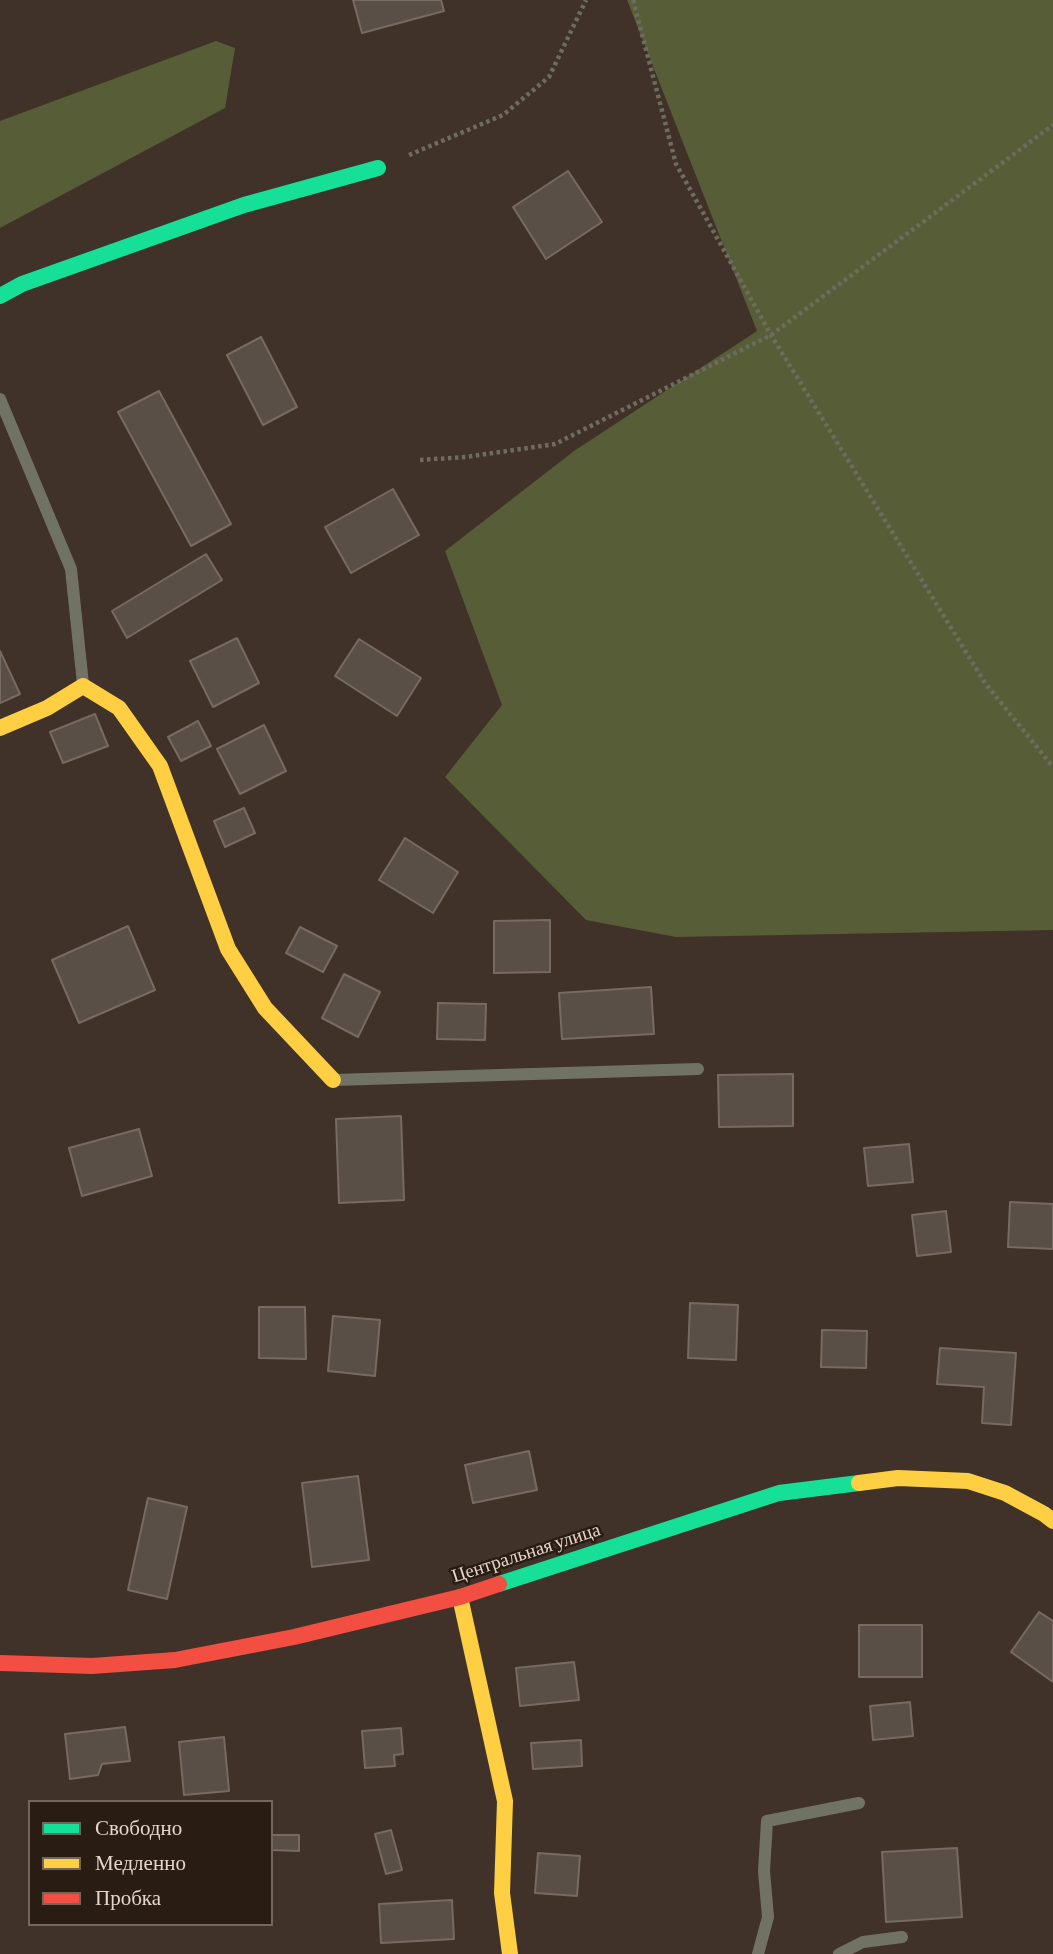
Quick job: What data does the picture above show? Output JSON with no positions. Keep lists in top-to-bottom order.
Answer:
{
  "streets": {
    "street": ["Центральная улица"]
  },
  "legend": ["Свободно", "Медленно", "Пробка"]
}
